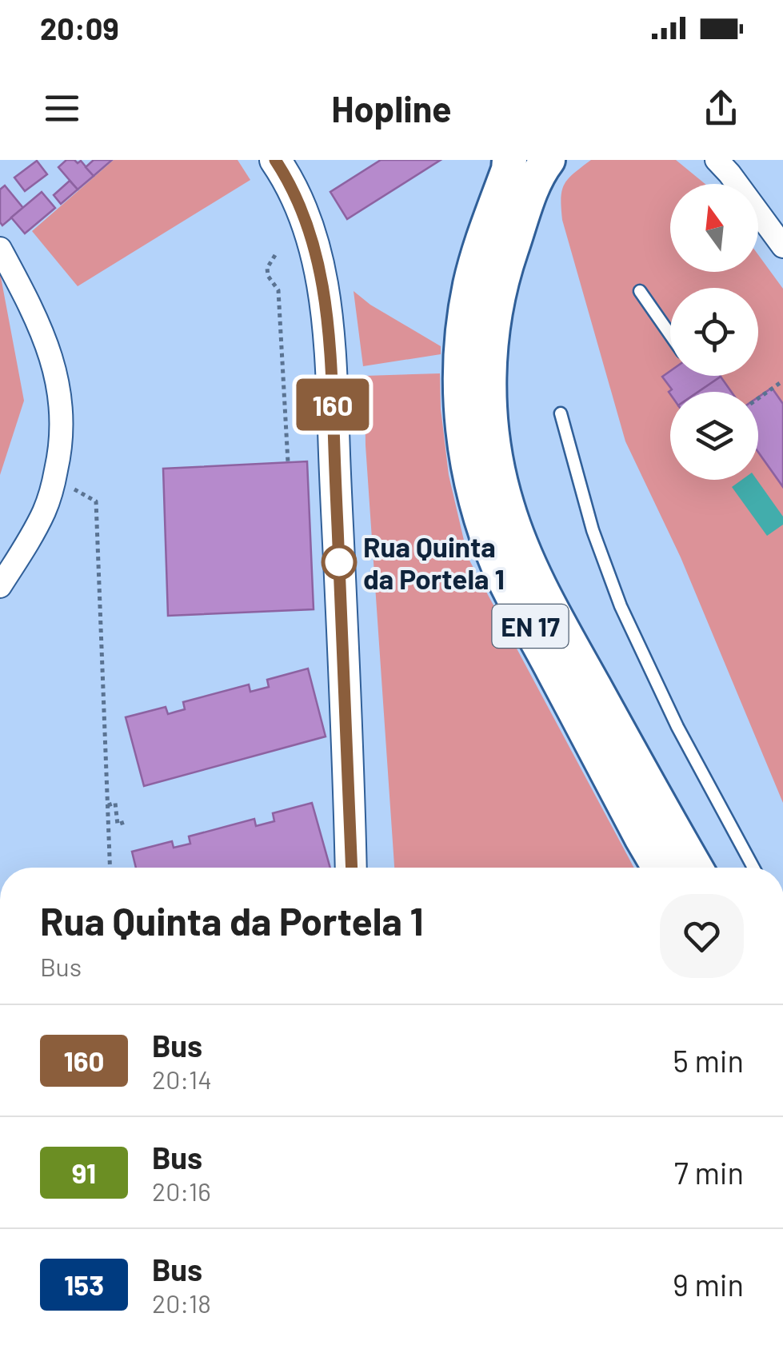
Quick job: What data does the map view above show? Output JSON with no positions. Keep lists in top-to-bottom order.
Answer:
{
  "streets": {
    "main road": ["EN 17"]
  },
  "places": ["Rua Quinta da Portela 1"],
  "lines": ["bus line 160"],
  "north": "top",
  "page": {
    "status": "20:09",
    "header": "Hopline",
    "on_map": "160",
    "heading": ["Rua Quinta da Portela 1", "Bus"],
    "list": [
      {
        "mark": "160",
        "name": "Bus",
        "note": "20:14",
        "value": "5 min"
      },
      {
        "mark": "91",
        "name": "Bus",
        "note": "20:16",
        "value": "7 min"
      },
      {
        "mark": "153",
        "name": "Bus",
        "note": "20:18",
        "value": "9 min"
      }
    ]
  }
}
